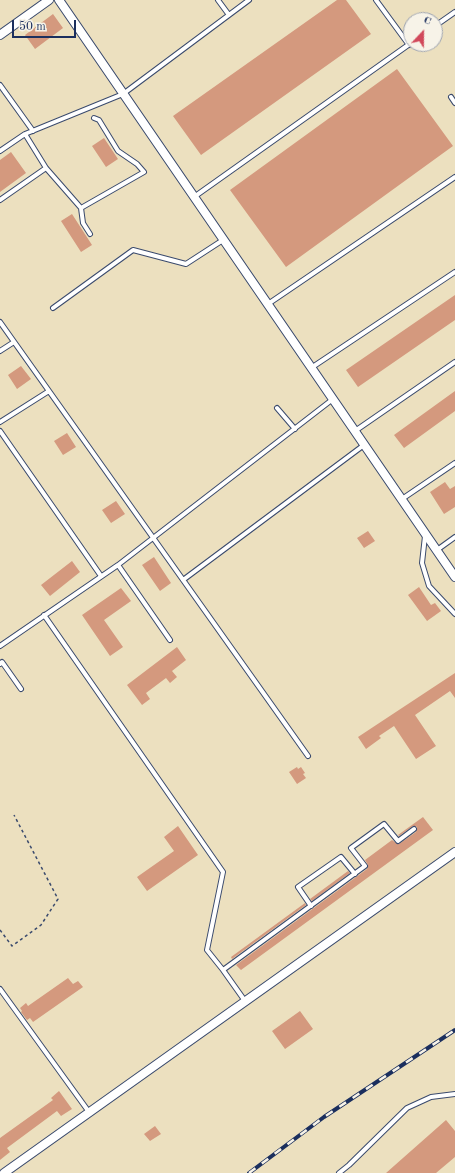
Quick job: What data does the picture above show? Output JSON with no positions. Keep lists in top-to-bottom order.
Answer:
{
  "scale_bar": "50 m",
  "north": "top"
}
